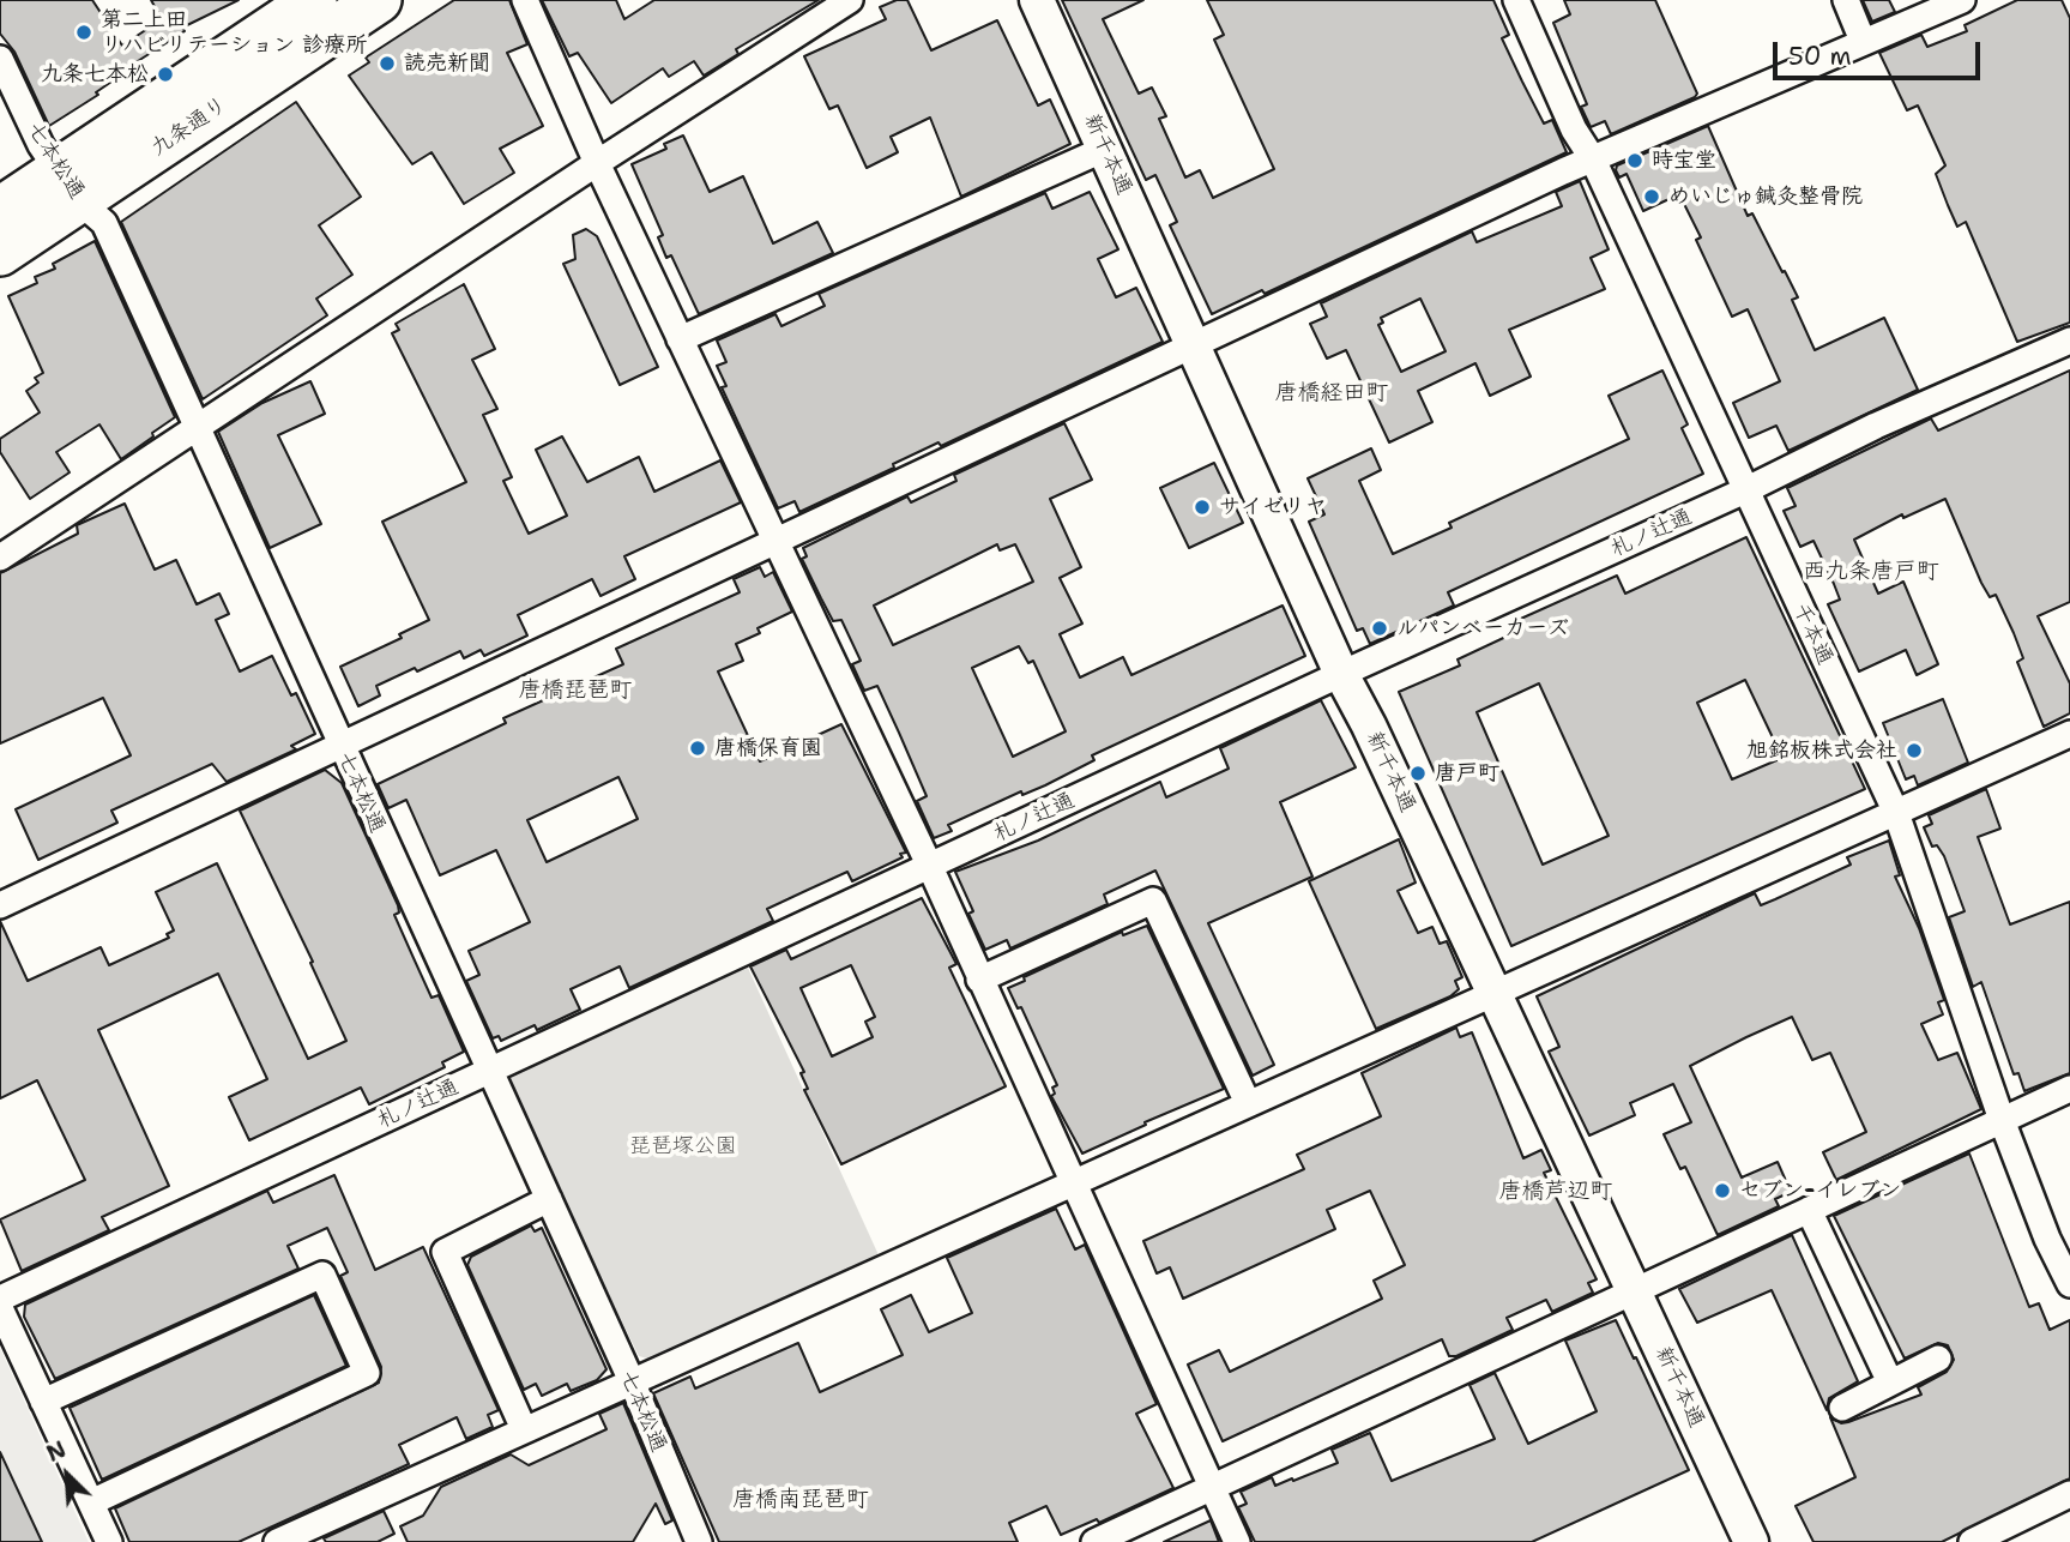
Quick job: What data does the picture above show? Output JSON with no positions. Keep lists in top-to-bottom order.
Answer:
{
  "streets": {
    "highway": ["九条通り"],
    "street": [
      "新千本通",
      "七本松通",
      "札ノ辻通",
      "千本通"
    ]
  },
  "crossings": [
    ["九条通り", "七本松通"],
    ["新千本通", "札ノ辻通"],
    ["七本松通", "札ノ辻通"],
    ["札ノ辻通", "千本通"]
  ],
  "districts": [
    "唐橋経田町",
    "西九条唐戸町",
    "唐橋琵琶町",
    "唐橋芦辺町",
    "唐橋南琵琶町"
  ],
  "parks": ["琵琶塚公園"],
  "places": [
    "第二上田 リハビリテーション 診療所",
    "読売新聞",
    "九条七本松",
    "時宝堂",
    "めいじゅ鍼灸整骨院",
    "サイゼリヤ",
    "ルパンベーカーズ",
    "唐橋保育園",
    "旭銘板株式会社",
    "唐戸町",
    "セブン-イレブン"
  ],
  "scale_bar": "50 m",
  "north": "top left"
}
